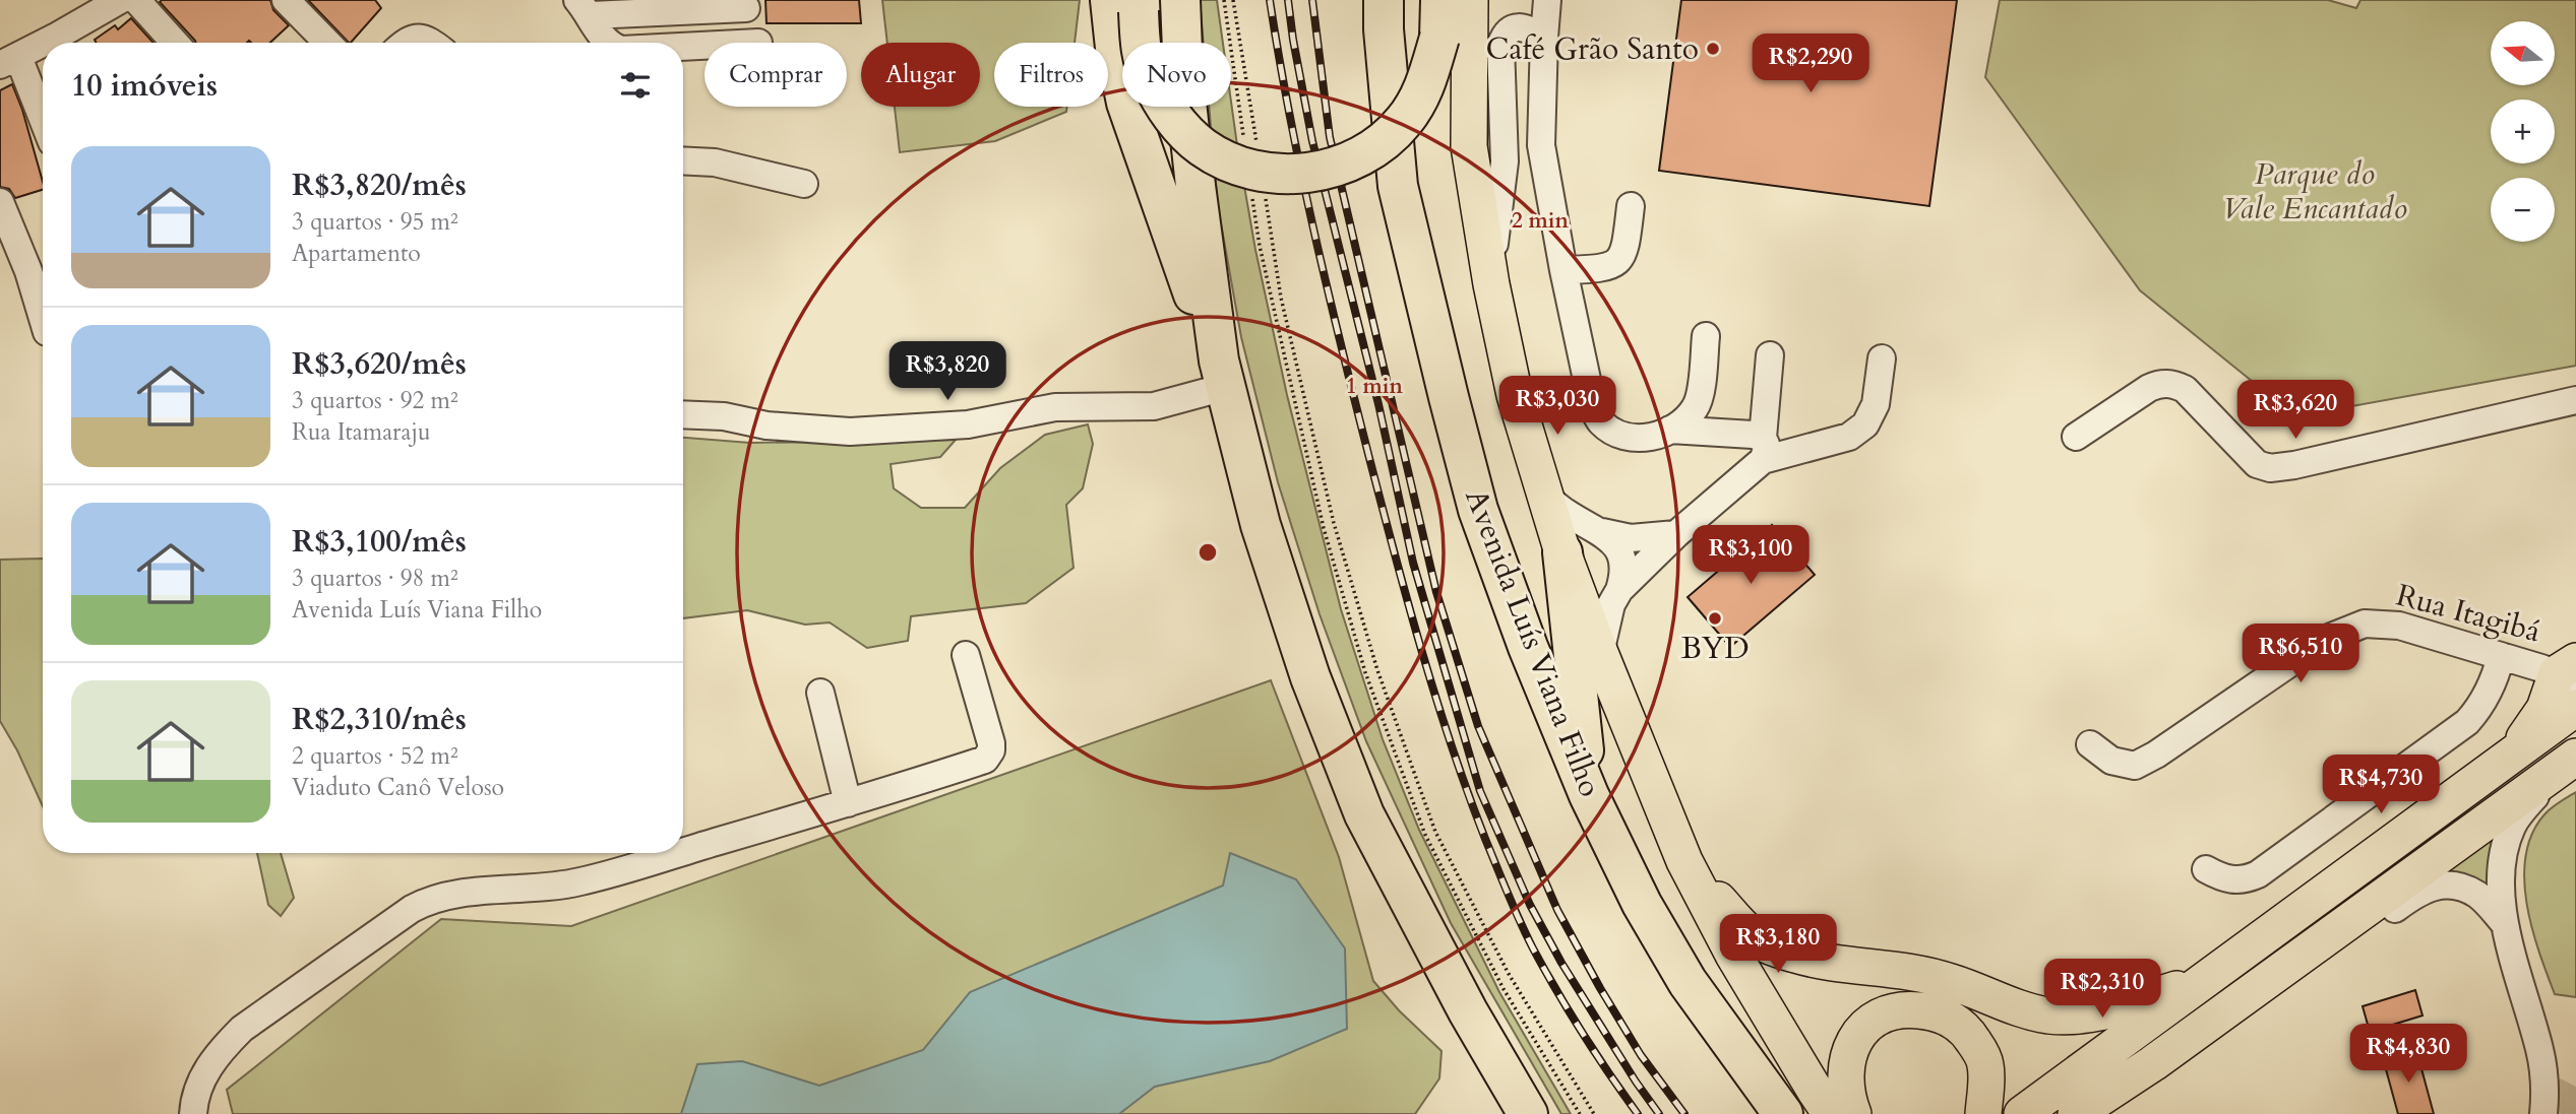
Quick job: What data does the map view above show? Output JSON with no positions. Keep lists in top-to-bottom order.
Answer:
{
  "streets": {
    "highway": ["Avenida Luís Viana Filho"],
    "street": ["Rua Itagibá"]
  },
  "parks": ["Parque do Vale Encantado"],
  "places": ["Café Grão Santo", "BYD"],
  "north": "left",
  "page": {
    "map_buttons": ["+", "−"],
    "price": [
      "R$2,290",
      "R$3,820",
      "R$3,030",
      "R$3,620",
      "R$3,100",
      "R$6,510",
      "R$4,730",
      "R$3,180",
      "R$2,310",
      "R$4,830"
    ],
    "chip": [
      "Comprar",
      "Alugar",
      "Filtros",
      "Novo"
    ],
    "heading": "10 imóveis",
    "list": [
      {
        "name": "R$3,820/mês",
        "note": "3 quartos · 95 m² · Apartamento"
      },
      {
        "name": "R$3,620/mês",
        "note": "3 quartos · 92 m² · Rua Itamaraju"
      },
      {
        "name": "R$3,100/mês",
        "note": "3 quartos · 98 m² · Avenida Luís Viana Filho"
      },
      {
        "name": "R$2,310/mês",
        "note": "2 quartos · 52 m² · Viaduto Canô Veloso"
      }
    ]
  },
  "rings": ["2 min", "1 min"]
}
